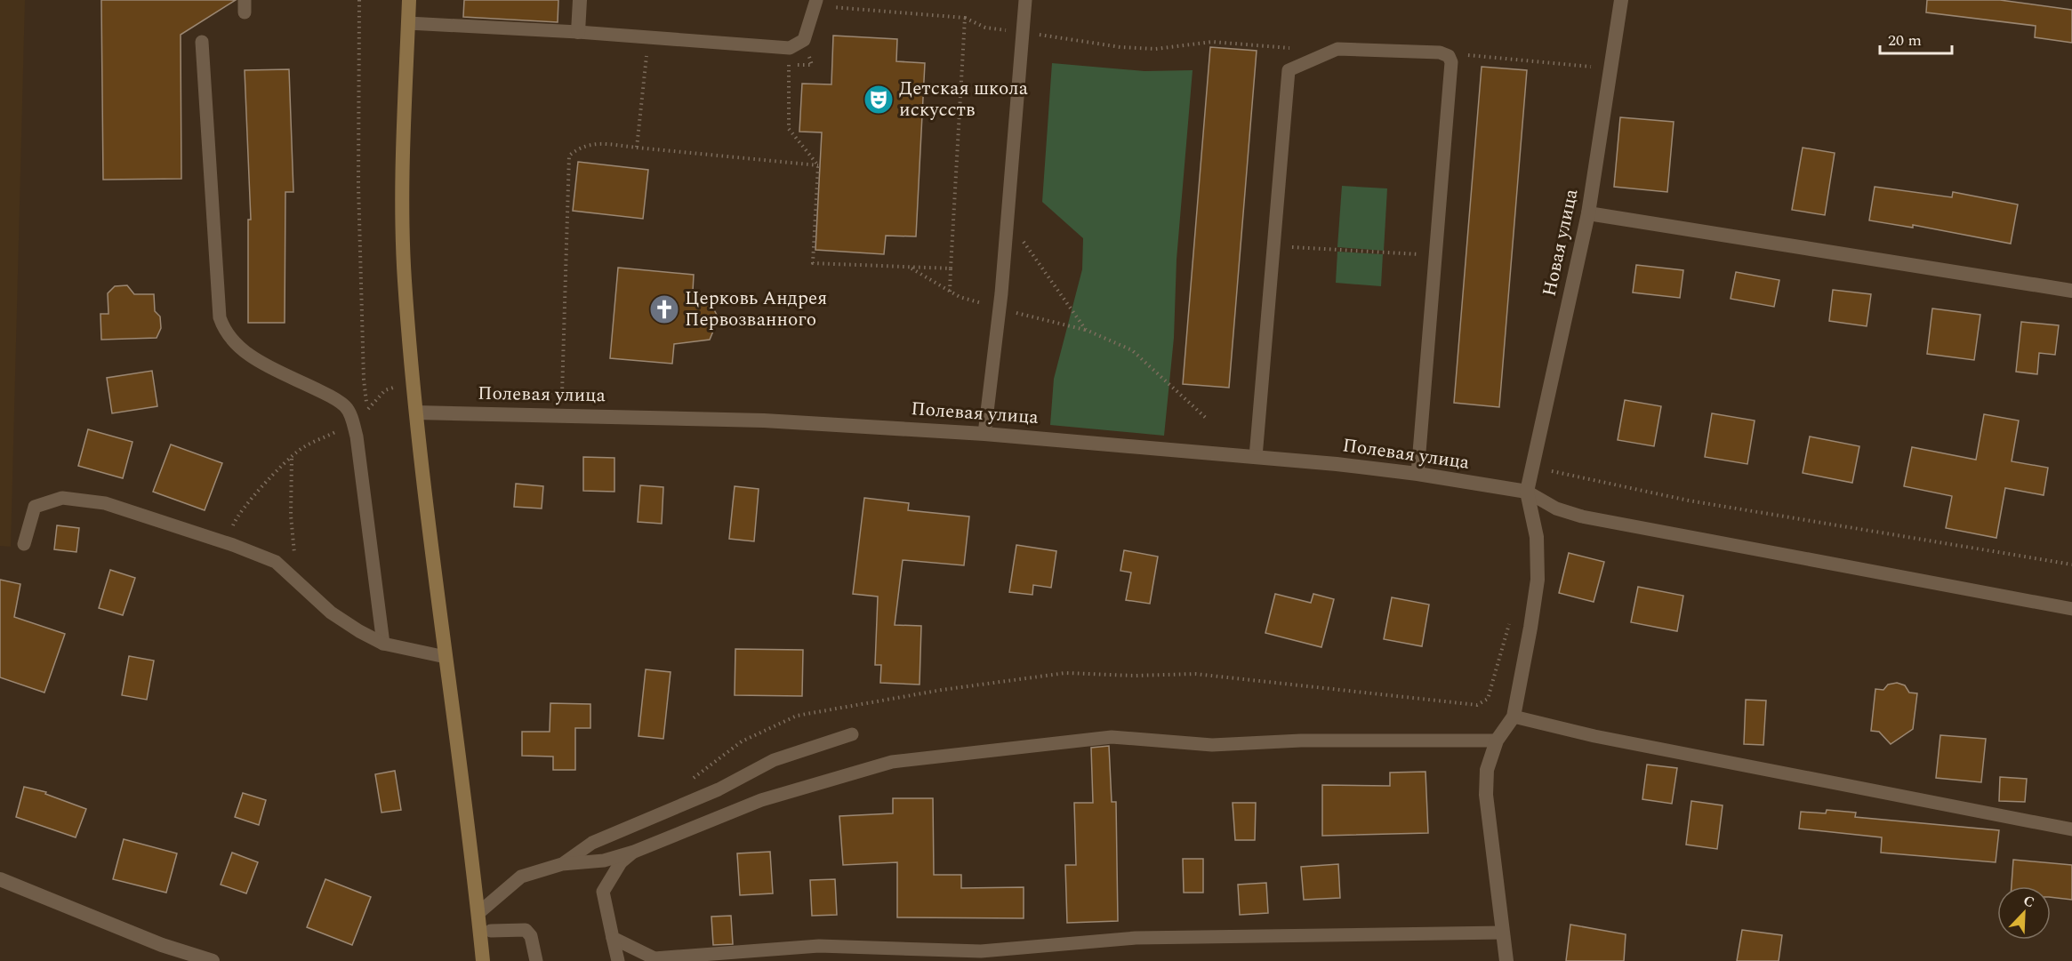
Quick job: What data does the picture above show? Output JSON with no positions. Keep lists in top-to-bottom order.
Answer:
{
  "streets": {
    "street": ["Новая улица", "Полевая улица"]
  },
  "crossings": [
    ["Новая улица", "Полевая улица"]
  ],
  "places": {
    "theatre": ["Детская школа искусств"],
    "church": ["Церковь Андрея Первозванного"]
  },
  "scale_bar": "20 m",
  "north": "top right"
}
